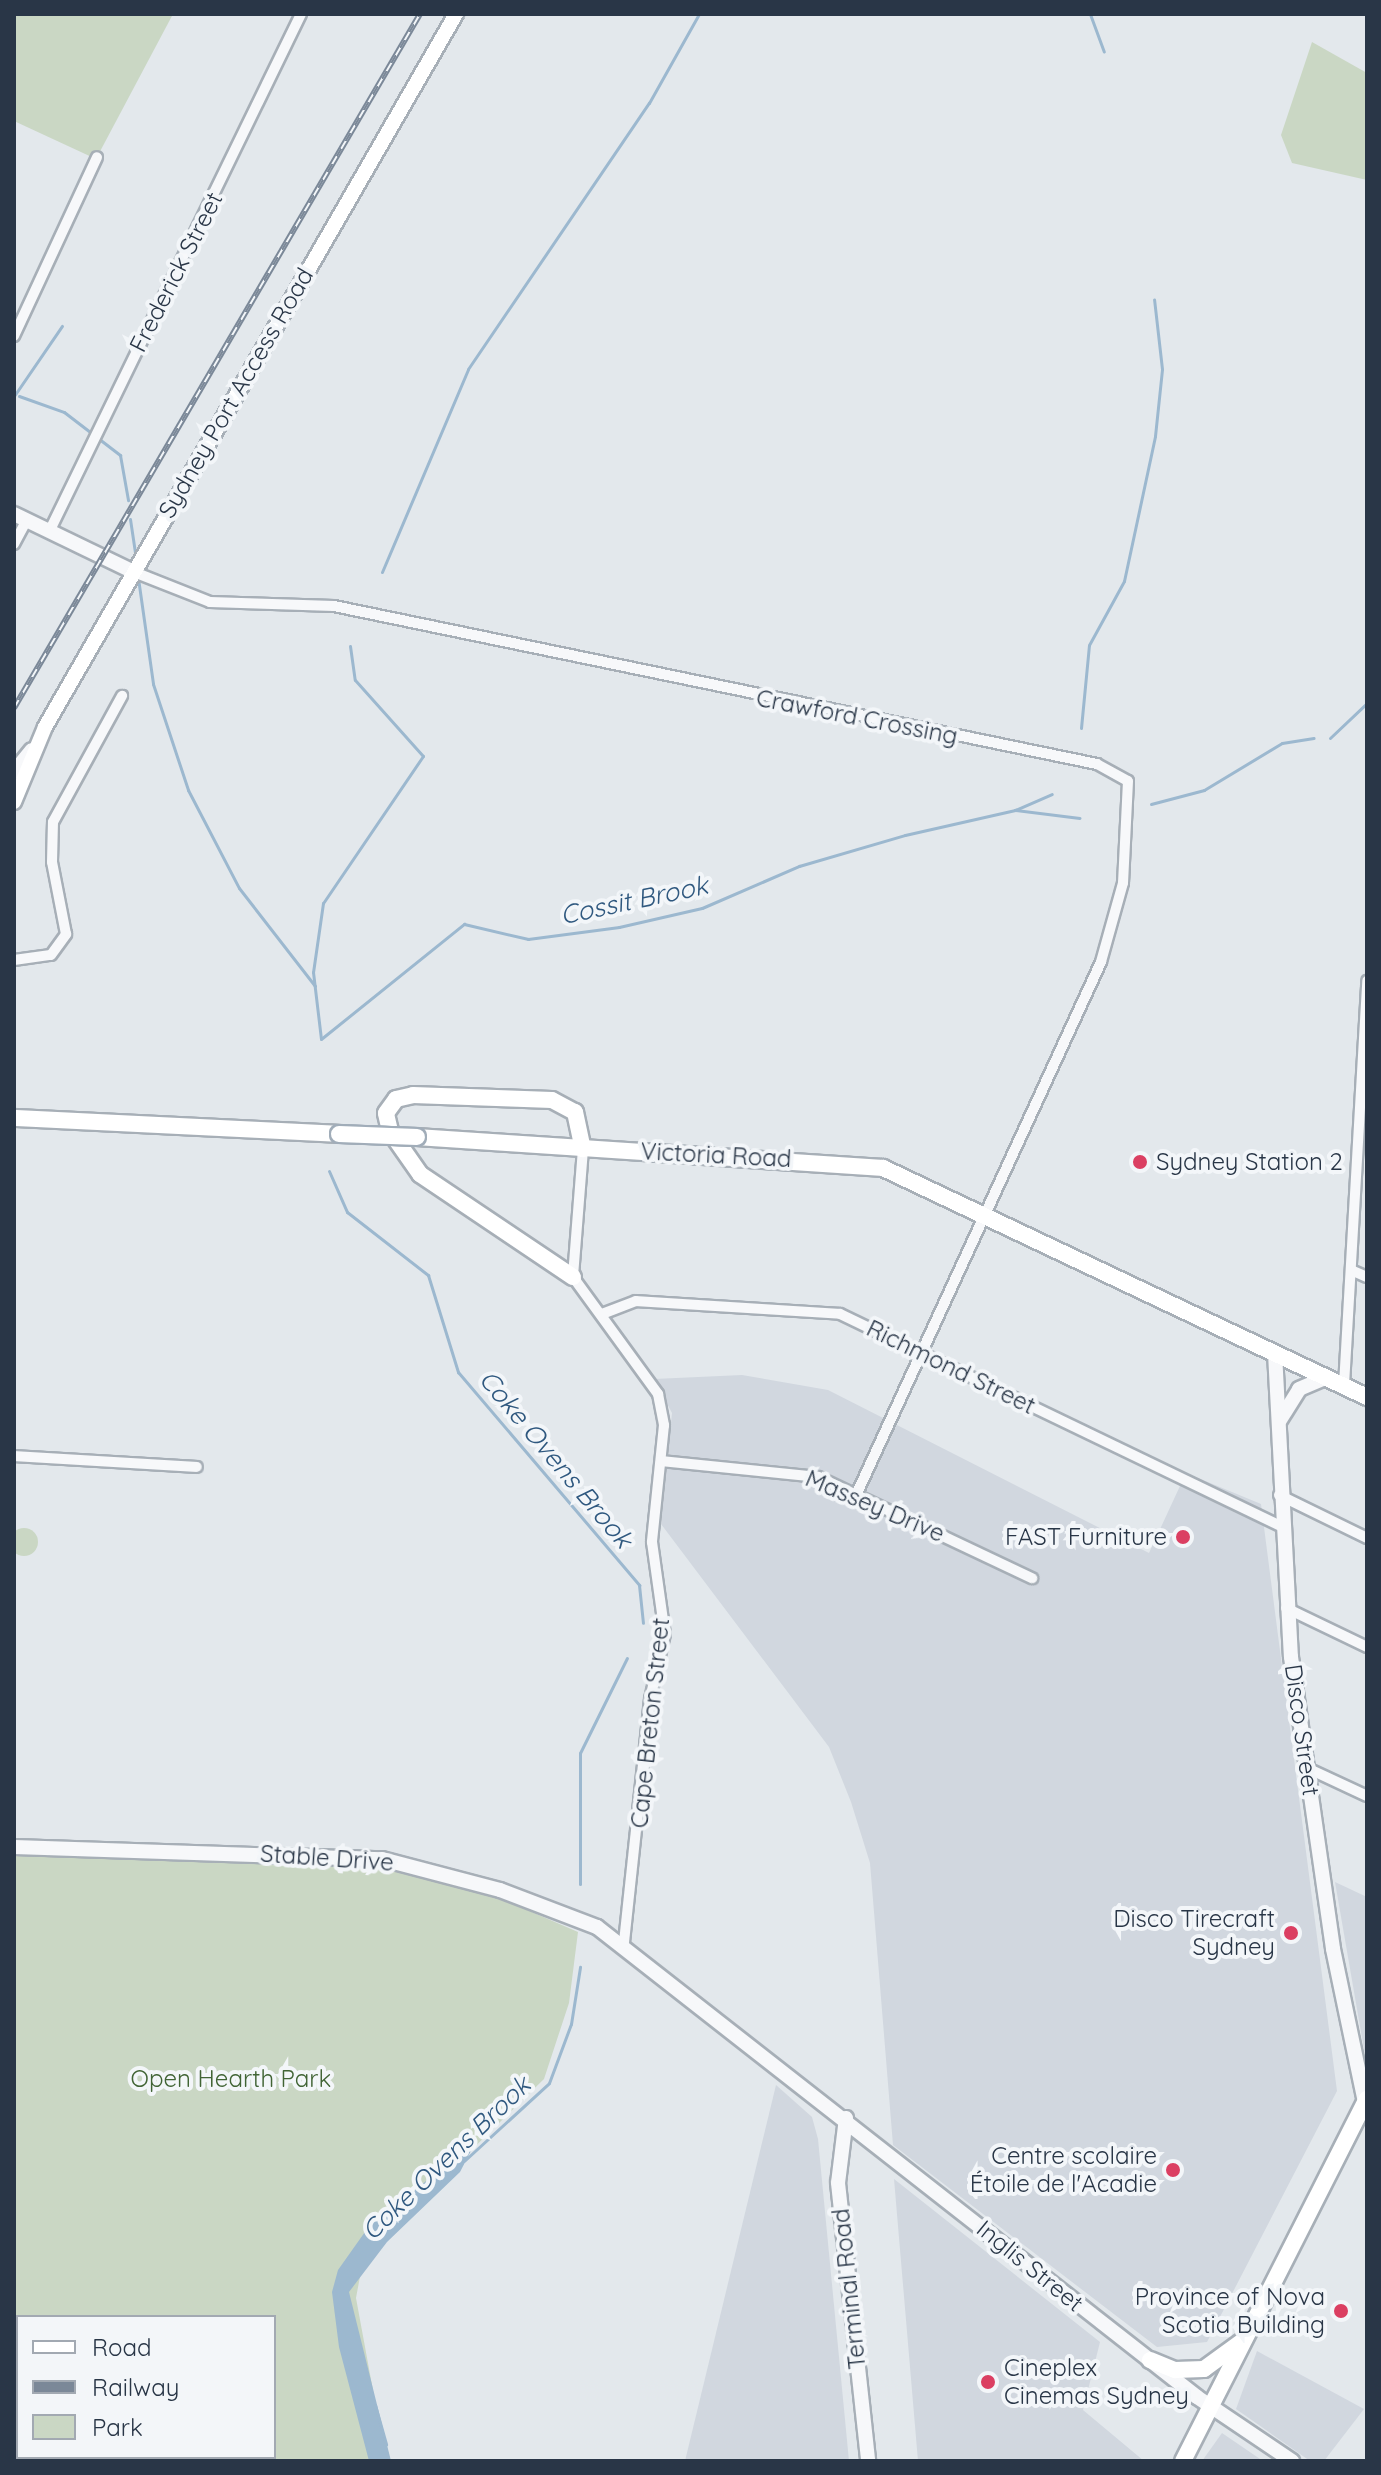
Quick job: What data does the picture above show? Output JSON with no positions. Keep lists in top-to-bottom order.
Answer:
{
  "streets": {
    "main road": ["Sydney Port Access Road", "Victoria Road"],
    "street": [
      "Frederick Street",
      "Crawford Crossing",
      "Richmond Street",
      "Massey Drive",
      "Cape Breton Street",
      "Disco Street",
      "Stable Drive",
      "Inglis Street",
      "Terminal Road"
    ]
  },
  "crossings": [
    ["Sydney Port Access Road", "Crawford Crossing"],
    ["Crawford Crossing", "Victoria Road"],
    ["Crawford Crossing", "Richmond Street"],
    ["Crawford Crossing", "Massey Drive"],
    ["Victoria Road", "Disco Street"],
    ["Richmond Street", "Cape Breton Street"],
    ["Richmond Street", "Disco Street"],
    ["Massey Drive", "Cape Breton Street"],
    ["Cape Breton Street", "Stable Drive"],
    ["Cape Breton Street", "Inglis Street"],
    ["Stable Drive", "Inglis Street"],
    ["Inglis Street", "Terminal Road"]
  ],
  "water": ["Cossit Brook", "Coke Ovens Brook"],
  "parks": ["Open Hearth Park"],
  "places": [
    "Sydney Station 2",
    "FAST Furniture",
    "Disco Tirecraft Sydney",
    "Centre scolaire Étoile de l'Acadie",
    "Province of Nova Scotia Building",
    "Cineplex Cinemas Sydney"
  ],
  "legend": ["Road", "Railway", "Park"]
}
